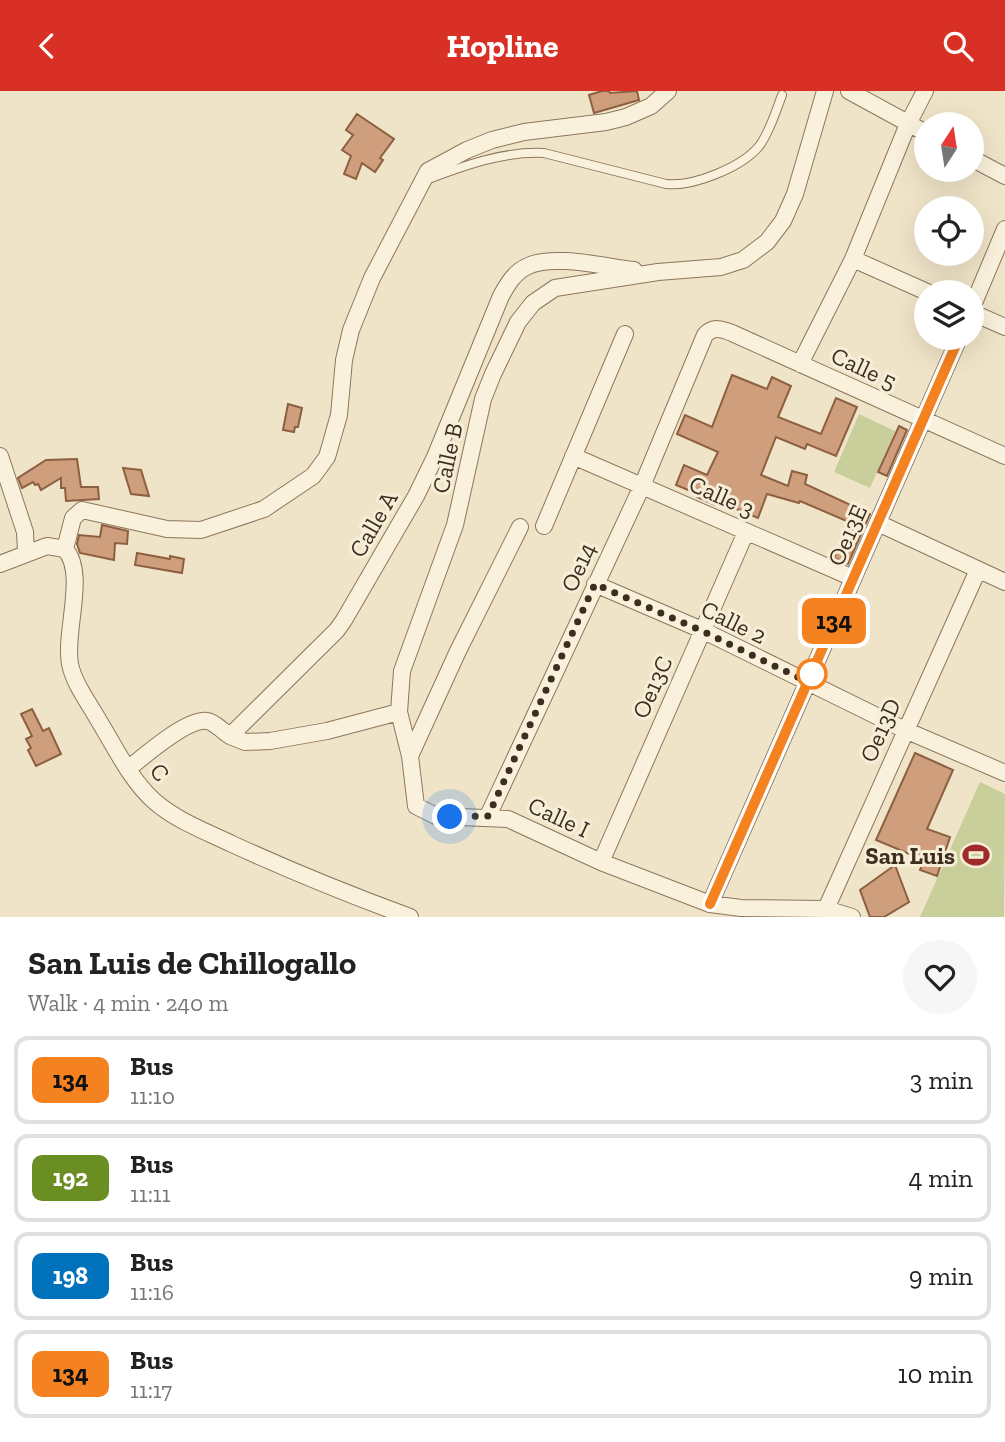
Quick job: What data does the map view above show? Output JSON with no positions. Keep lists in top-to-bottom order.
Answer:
{
  "streets": {
    "street": [
      "Calle 5",
      "Calle B",
      "Calle 3",
      "Calle A",
      "Oe13E",
      "Oe14",
      "Calle 2",
      "Oe13C",
      "Oe13D",
      "C",
      "Calle I"
    ]
  },
  "crossings": [
    ["Calle 5", "Oe13E"],
    ["Calle 5", "Oe14"],
    ["Calle B", "Calle A"],
    ["Calle B", "Calle I"],
    ["Calle 3", "Oe13E"],
    ["Calle 3", "Oe14"],
    ["Calle 3", "Oe13C"],
    ["Oe13E", "Calle 2"],
    ["Oe13E", "Calle I"],
    ["Oe14", "Calle 2"],
    ["Oe14", "Calle I"],
    ["Calle 2", "Oe13C"],
    ["Calle 2", "Oe13D"],
    ["Oe13C", "Calle I"],
    ["Oe13D", "Calle I"]
  ],
  "places": {
    "sports": ["San Luis"]
  },
  "lines": ["bus line 134"],
  "north": "top",
  "page": {
    "header": "Hopline",
    "on_map": "134",
    "heading": ["San Luis de Chillogallo", "Walk · 4 min · 240 m"],
    "list": [
      {
        "mark": "134",
        "name": "Bus",
        "note": "11:10",
        "value": "3 min"
      },
      {
        "mark": "192",
        "name": "Bus",
        "note": "11:11",
        "value": "4 min"
      },
      {
        "mark": "198",
        "name": "Bus",
        "note": "11:16",
        "value": "9 min"
      },
      {
        "mark": "134",
        "name": "Bus",
        "note": "11:17",
        "value": "10 min"
      }
    ]
  }
}
